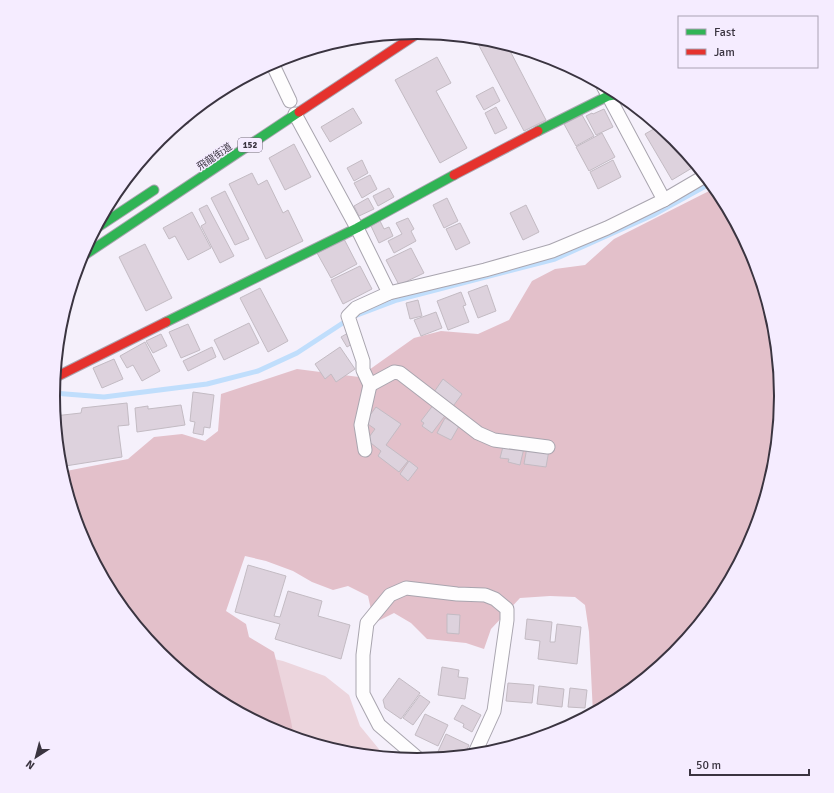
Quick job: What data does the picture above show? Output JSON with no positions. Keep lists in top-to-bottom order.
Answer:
{
  "streets": {
    "main road": ["152", "飛龍街道"]
  },
  "legend": ["Fast", "Jam"],
  "scale_bar": "50 m",
  "north": "bottom left"
}
